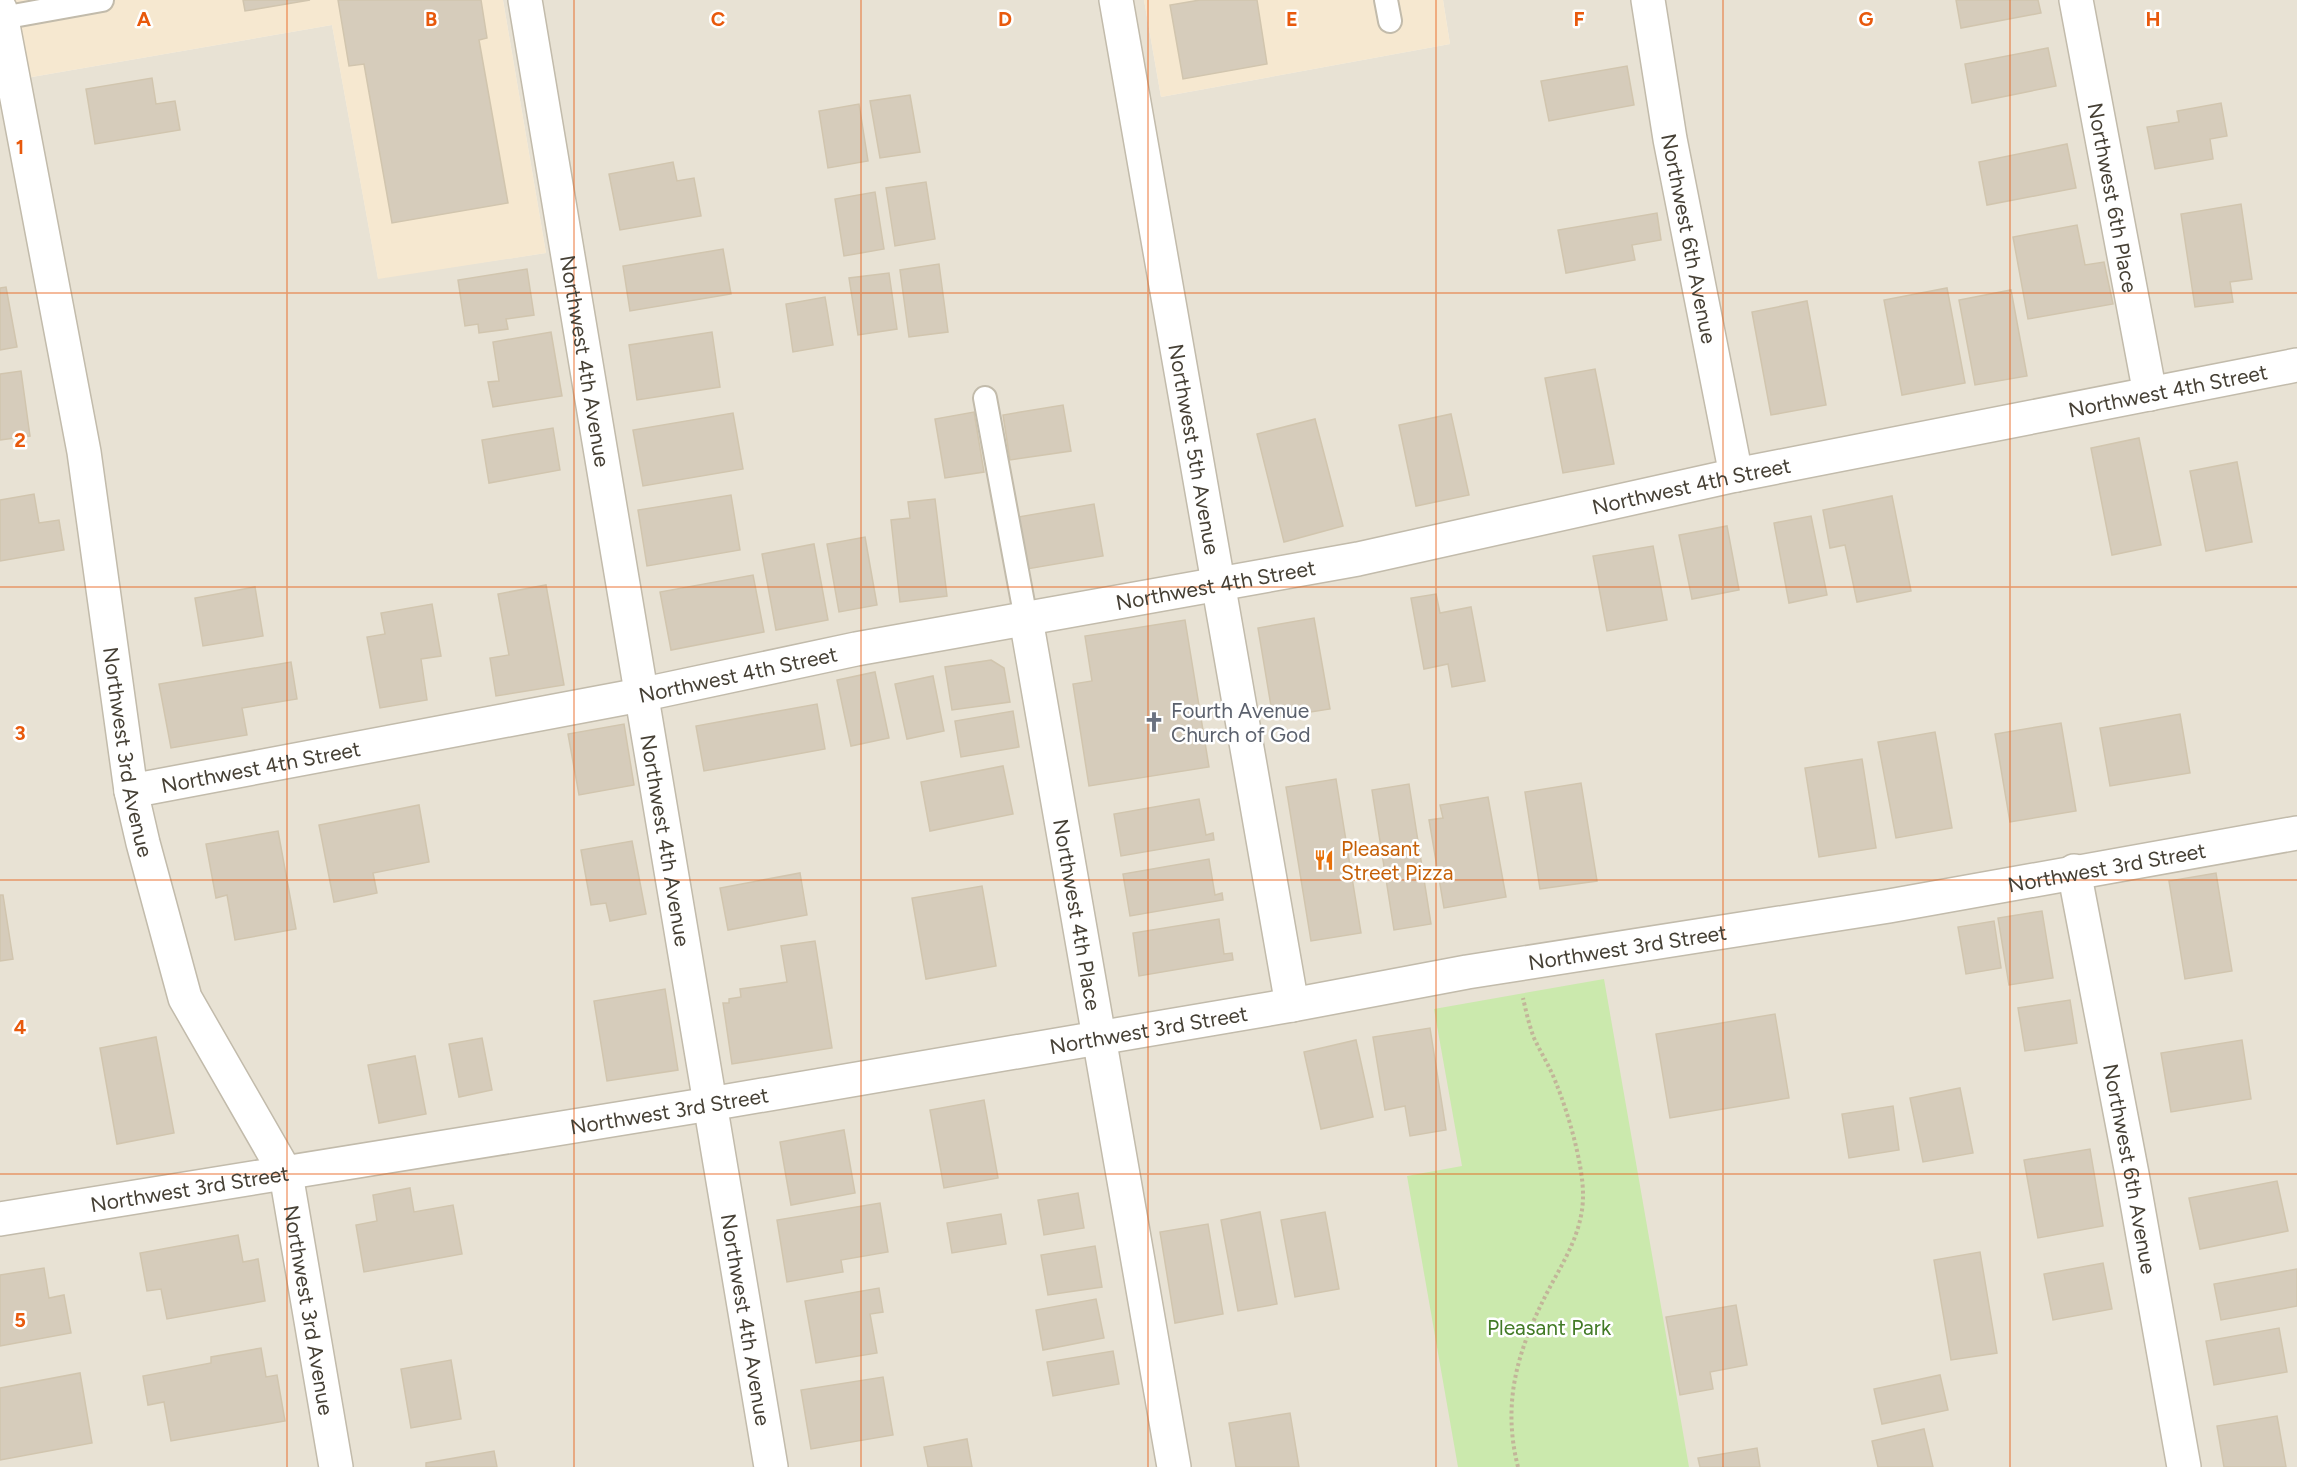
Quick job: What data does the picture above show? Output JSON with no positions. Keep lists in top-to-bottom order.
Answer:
{
  "streets": {
    "street": [
      "Northwest 6th Place",
      "Northwest 6th Avenue",
      "Northwest 4th Avenue",
      "Northwest 4th Street",
      "Northwest 5th Avenue",
      "Northwest 3rd Avenue",
      "Northwest 3rd Street",
      "Northwest 4th Place"
    ]
  },
  "crossings": [
    ["Northwest 6th Place", "Northwest 4th Street"],
    ["Northwest 6th Avenue", "Northwest 4th Street"],
    ["Northwest 6th Avenue", "Northwest 3rd Street"],
    ["Northwest 4th Avenue", "Northwest 4th Street"],
    ["Northwest 4th Avenue", "Northwest 3rd Street"],
    ["Northwest 4th Street", "Northwest 5th Avenue"],
    ["Northwest 4th Street", "Northwest 3rd Avenue"],
    ["Northwest 4th Street", "Northwest 4th Place"],
    ["Northwest 5th Avenue", "Northwest 3rd Street"],
    ["Northwest 3rd Avenue", "Northwest 3rd Street"],
    ["Northwest 3rd Street", "Northwest 4th Place"]
  ],
  "parks": ["Pleasant Park"],
  "places": {
    "church": ["Fourth Avenue Church of God"],
    "restaurant": ["Pleasant Street Pizza"]
  },
  "grid": {
    "columns": [
      "A",
      "B",
      "C",
      "D",
      "E",
      "F",
      "G",
      "H"
    ],
    "rows": [
      "1",
      "2",
      "3",
      "4",
      "5"
    ]
  }
}
